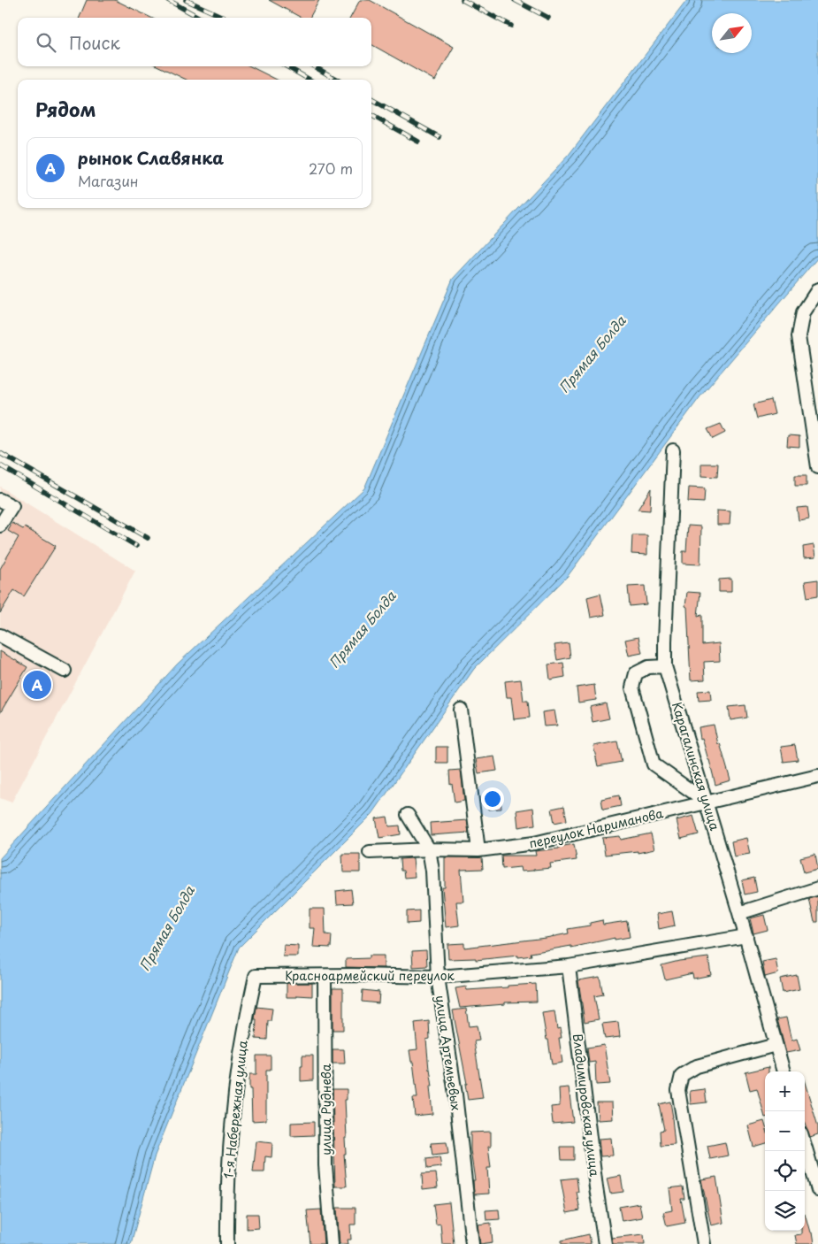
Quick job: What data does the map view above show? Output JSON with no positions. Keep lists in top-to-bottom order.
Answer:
{
  "streets": {
    "street": [
      "Карагалинская улица",
      "переулок Нариманова",
      "Красноармейский переулок",
      "улица Артемьевых",
      "Владимировская улица",
      "1-я Набережная улица",
      "улица Руднева"
    ]
  },
  "crossings": [
    ["Карагалинская улица", "переулок Нариманова"],
    ["Карагалинская улица", "Красноармейский переулок"],
    ["переулок Нариманова", "улица Артемьевых"],
    ["Красноармейский переулок", "улица Артемьевых"],
    ["Красноармейский переулок", "Владимировская улица"],
    ["Красноармейский переулок", "1-я Набережная улица"],
    ["Красноармейский переулок", "улица Руднева"]
  ],
  "water": ["Прямая Болда"],
  "north": "top right",
  "page": {
    "search": "Поиск",
    "heading": "Рядом",
    "list": [
      {
        "mark": "A",
        "name": "рынок Славянка",
        "note": "Магазин",
        "value": "270 m"
      }
    ],
    "pins": "A",
    "map_buttons": ["+", "−"]
  }
}
